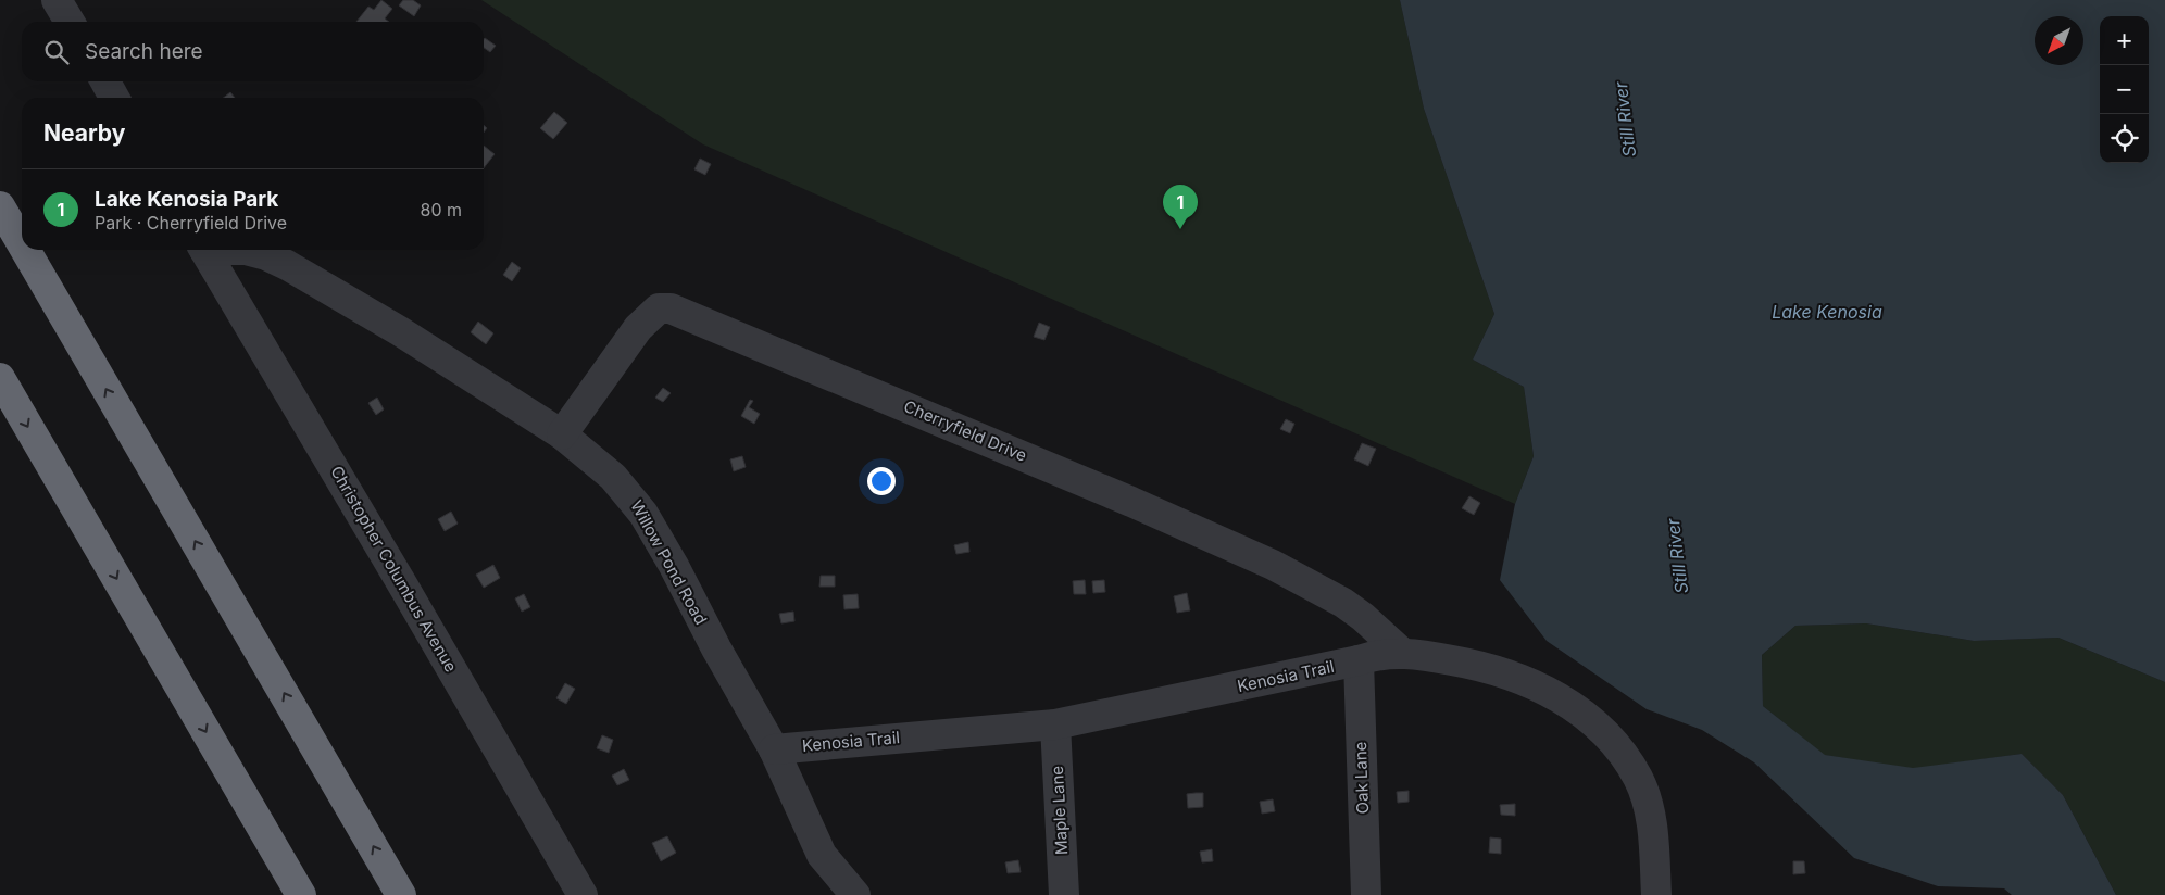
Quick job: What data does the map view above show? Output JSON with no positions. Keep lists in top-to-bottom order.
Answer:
{
  "streets": {
    "street": [
      "Cherryfield Drive",
      "Willow Pond Road",
      "Christopher Columbus Avenue",
      "Kenosia Trail",
      "Oak Lane",
      "Maple Lane"
    ]
  },
  "crossings": [
    ["Cherryfield Drive", "Willow Pond Road"],
    ["Cherryfield Drive", "Kenosia Trail"],
    ["Willow Pond Road", "Kenosia Trail"],
    ["Kenosia Trail", "Oak Lane"],
    ["Kenosia Trail", "Maple Lane"]
  ],
  "water": ["Still River", "Lake Kenosia"],
  "north": "bottom left",
  "page": {
    "map_buttons": ["+", "−"],
    "search": "Search here",
    "heading": "Nearby",
    "list": [
      {
        "mark": "1",
        "name": "Lake Kenosia Park",
        "note": "Park · Cherryfield Drive",
        "value": "80 m"
      }
    ],
    "pins": "1"
  }
}
